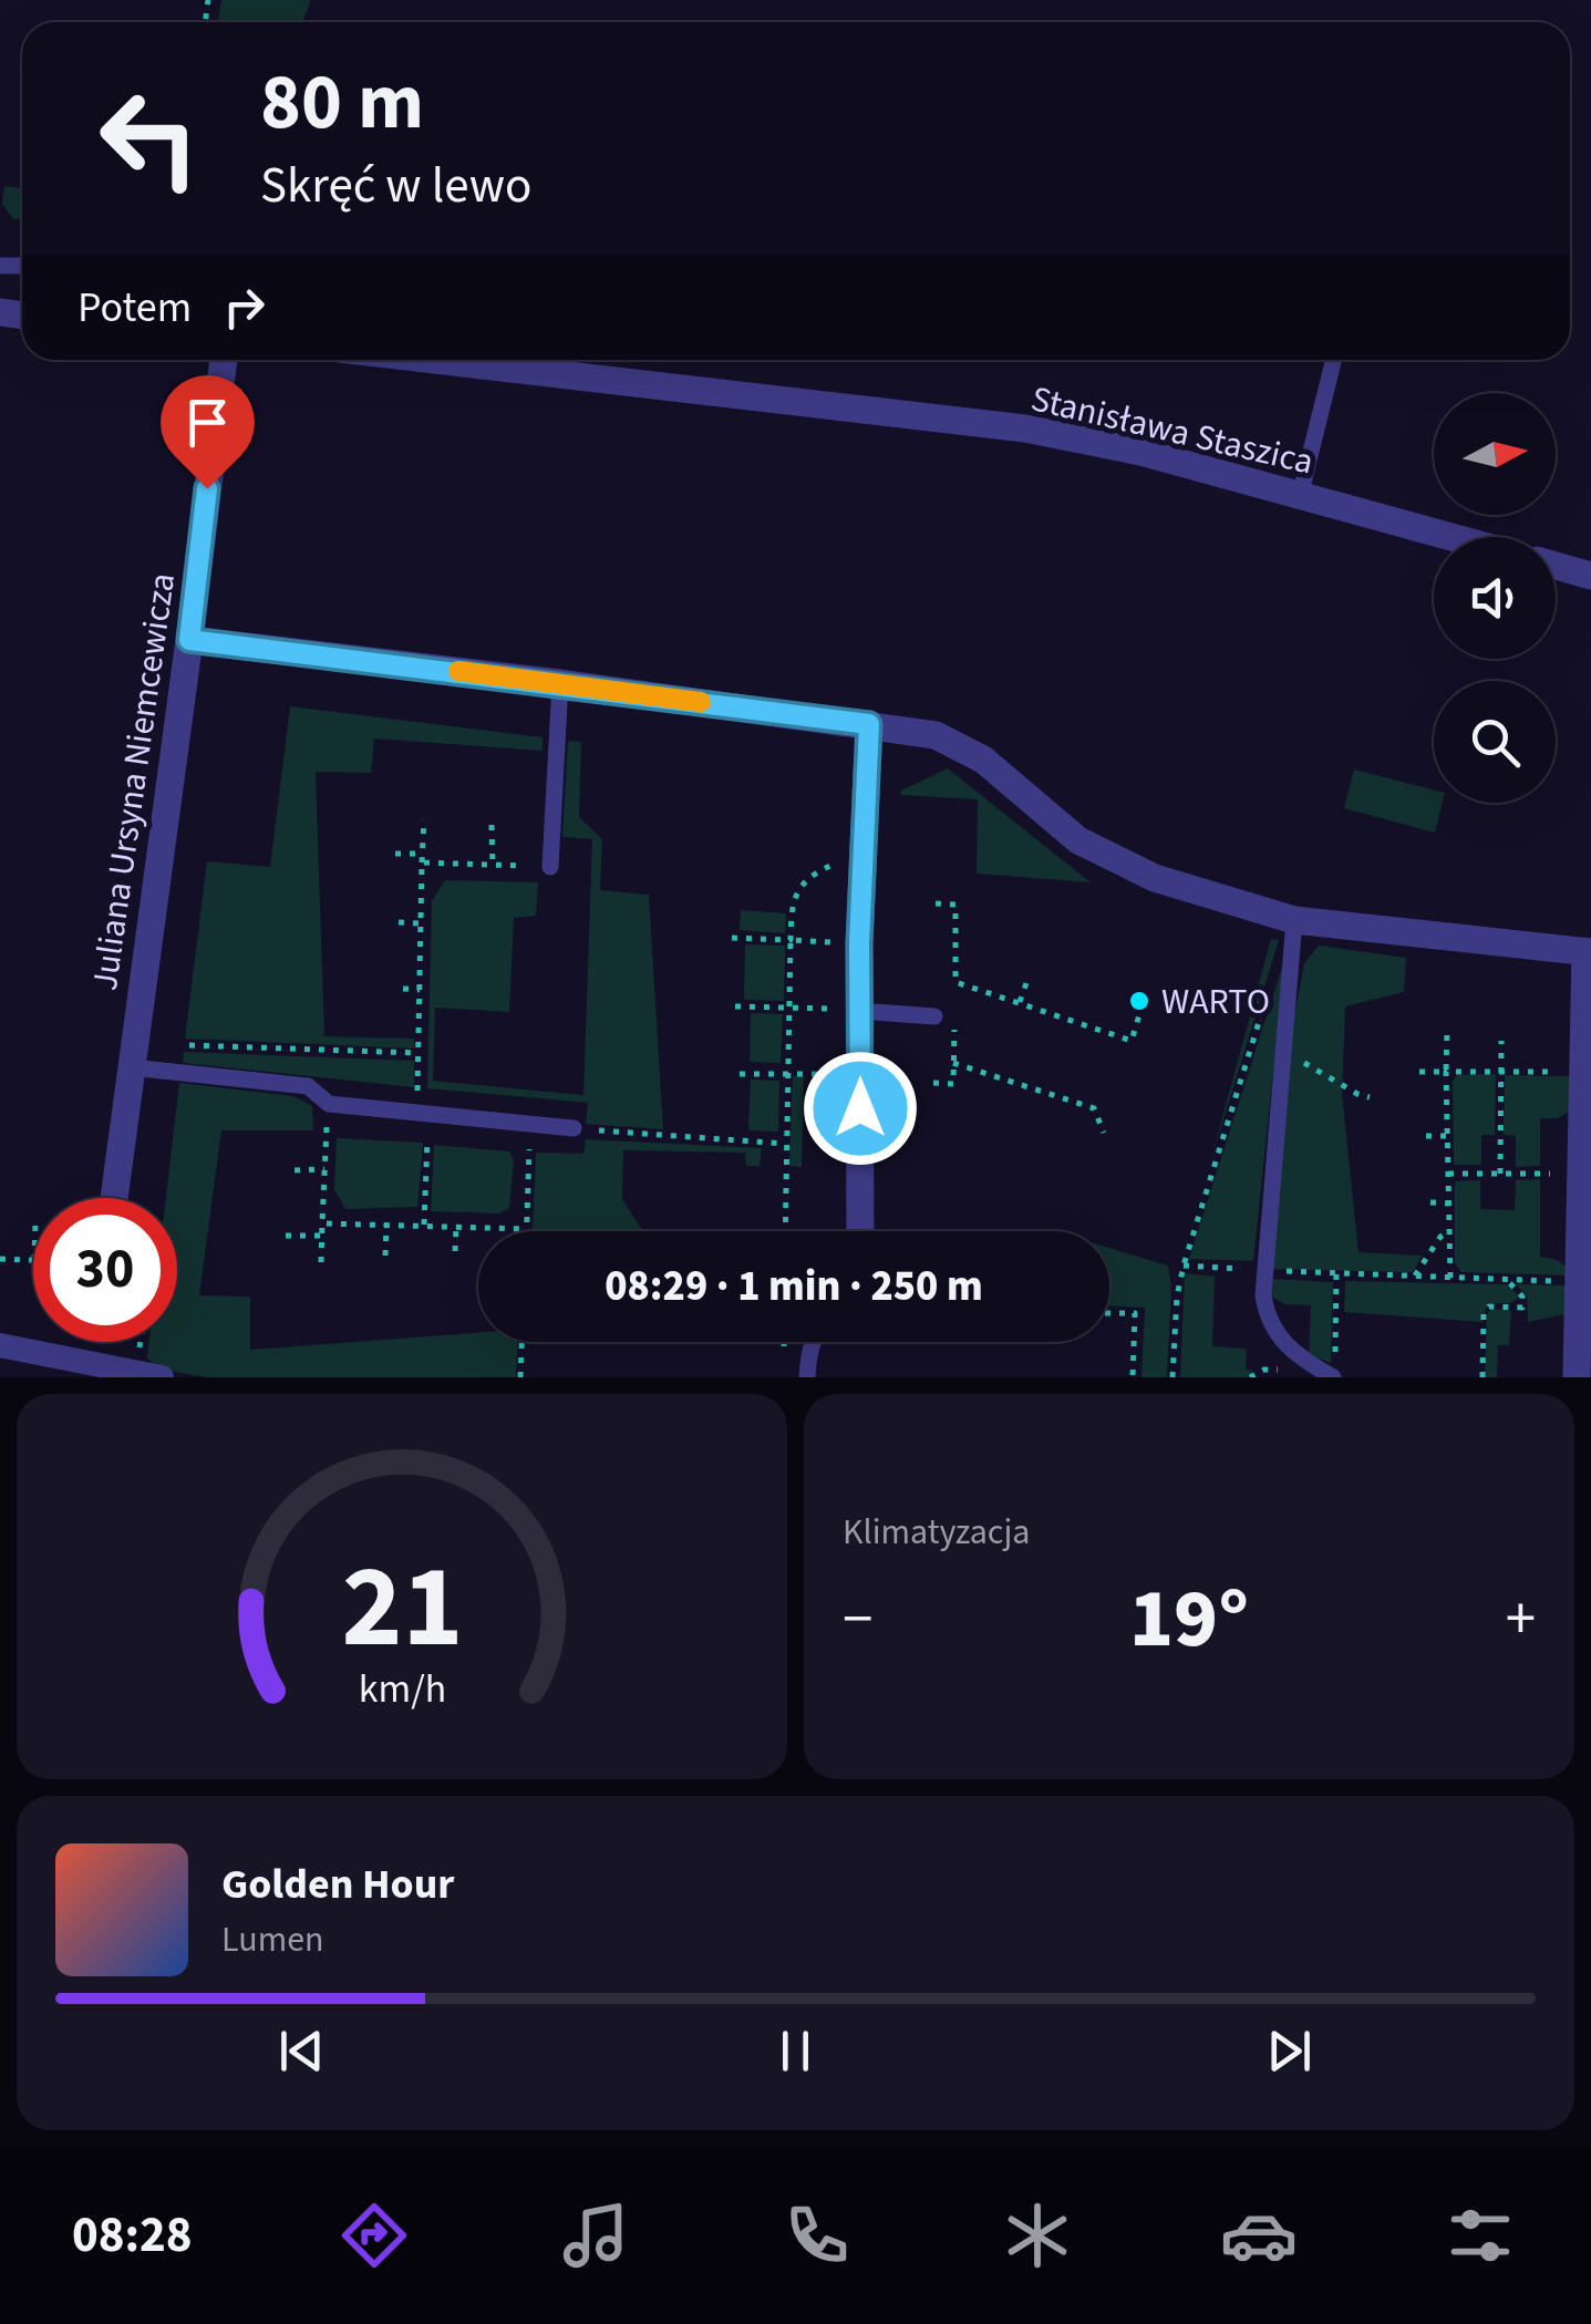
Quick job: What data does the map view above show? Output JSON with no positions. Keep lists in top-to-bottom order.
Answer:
{
  "streets": {
    "street": ["Stanisława Staszica", "Juliana Ursyna Niemcewicza"]
  },
  "places": ["WARTO"],
  "north": "right",
  "page": {
    "turn": ["80 m", "Skręć w lewo"],
    "then": "Potem",
    "limit": "30",
    "trip": "08:29 · 1 min · 250 m",
    "tile": "Klimatyzacja",
    "heat": ["−", "19°", "+"],
    "song": ["Golden Hour", "Lumen"],
    "tabs": "08:28",
    "gauge": ["21", "km/h"]
  }
}
